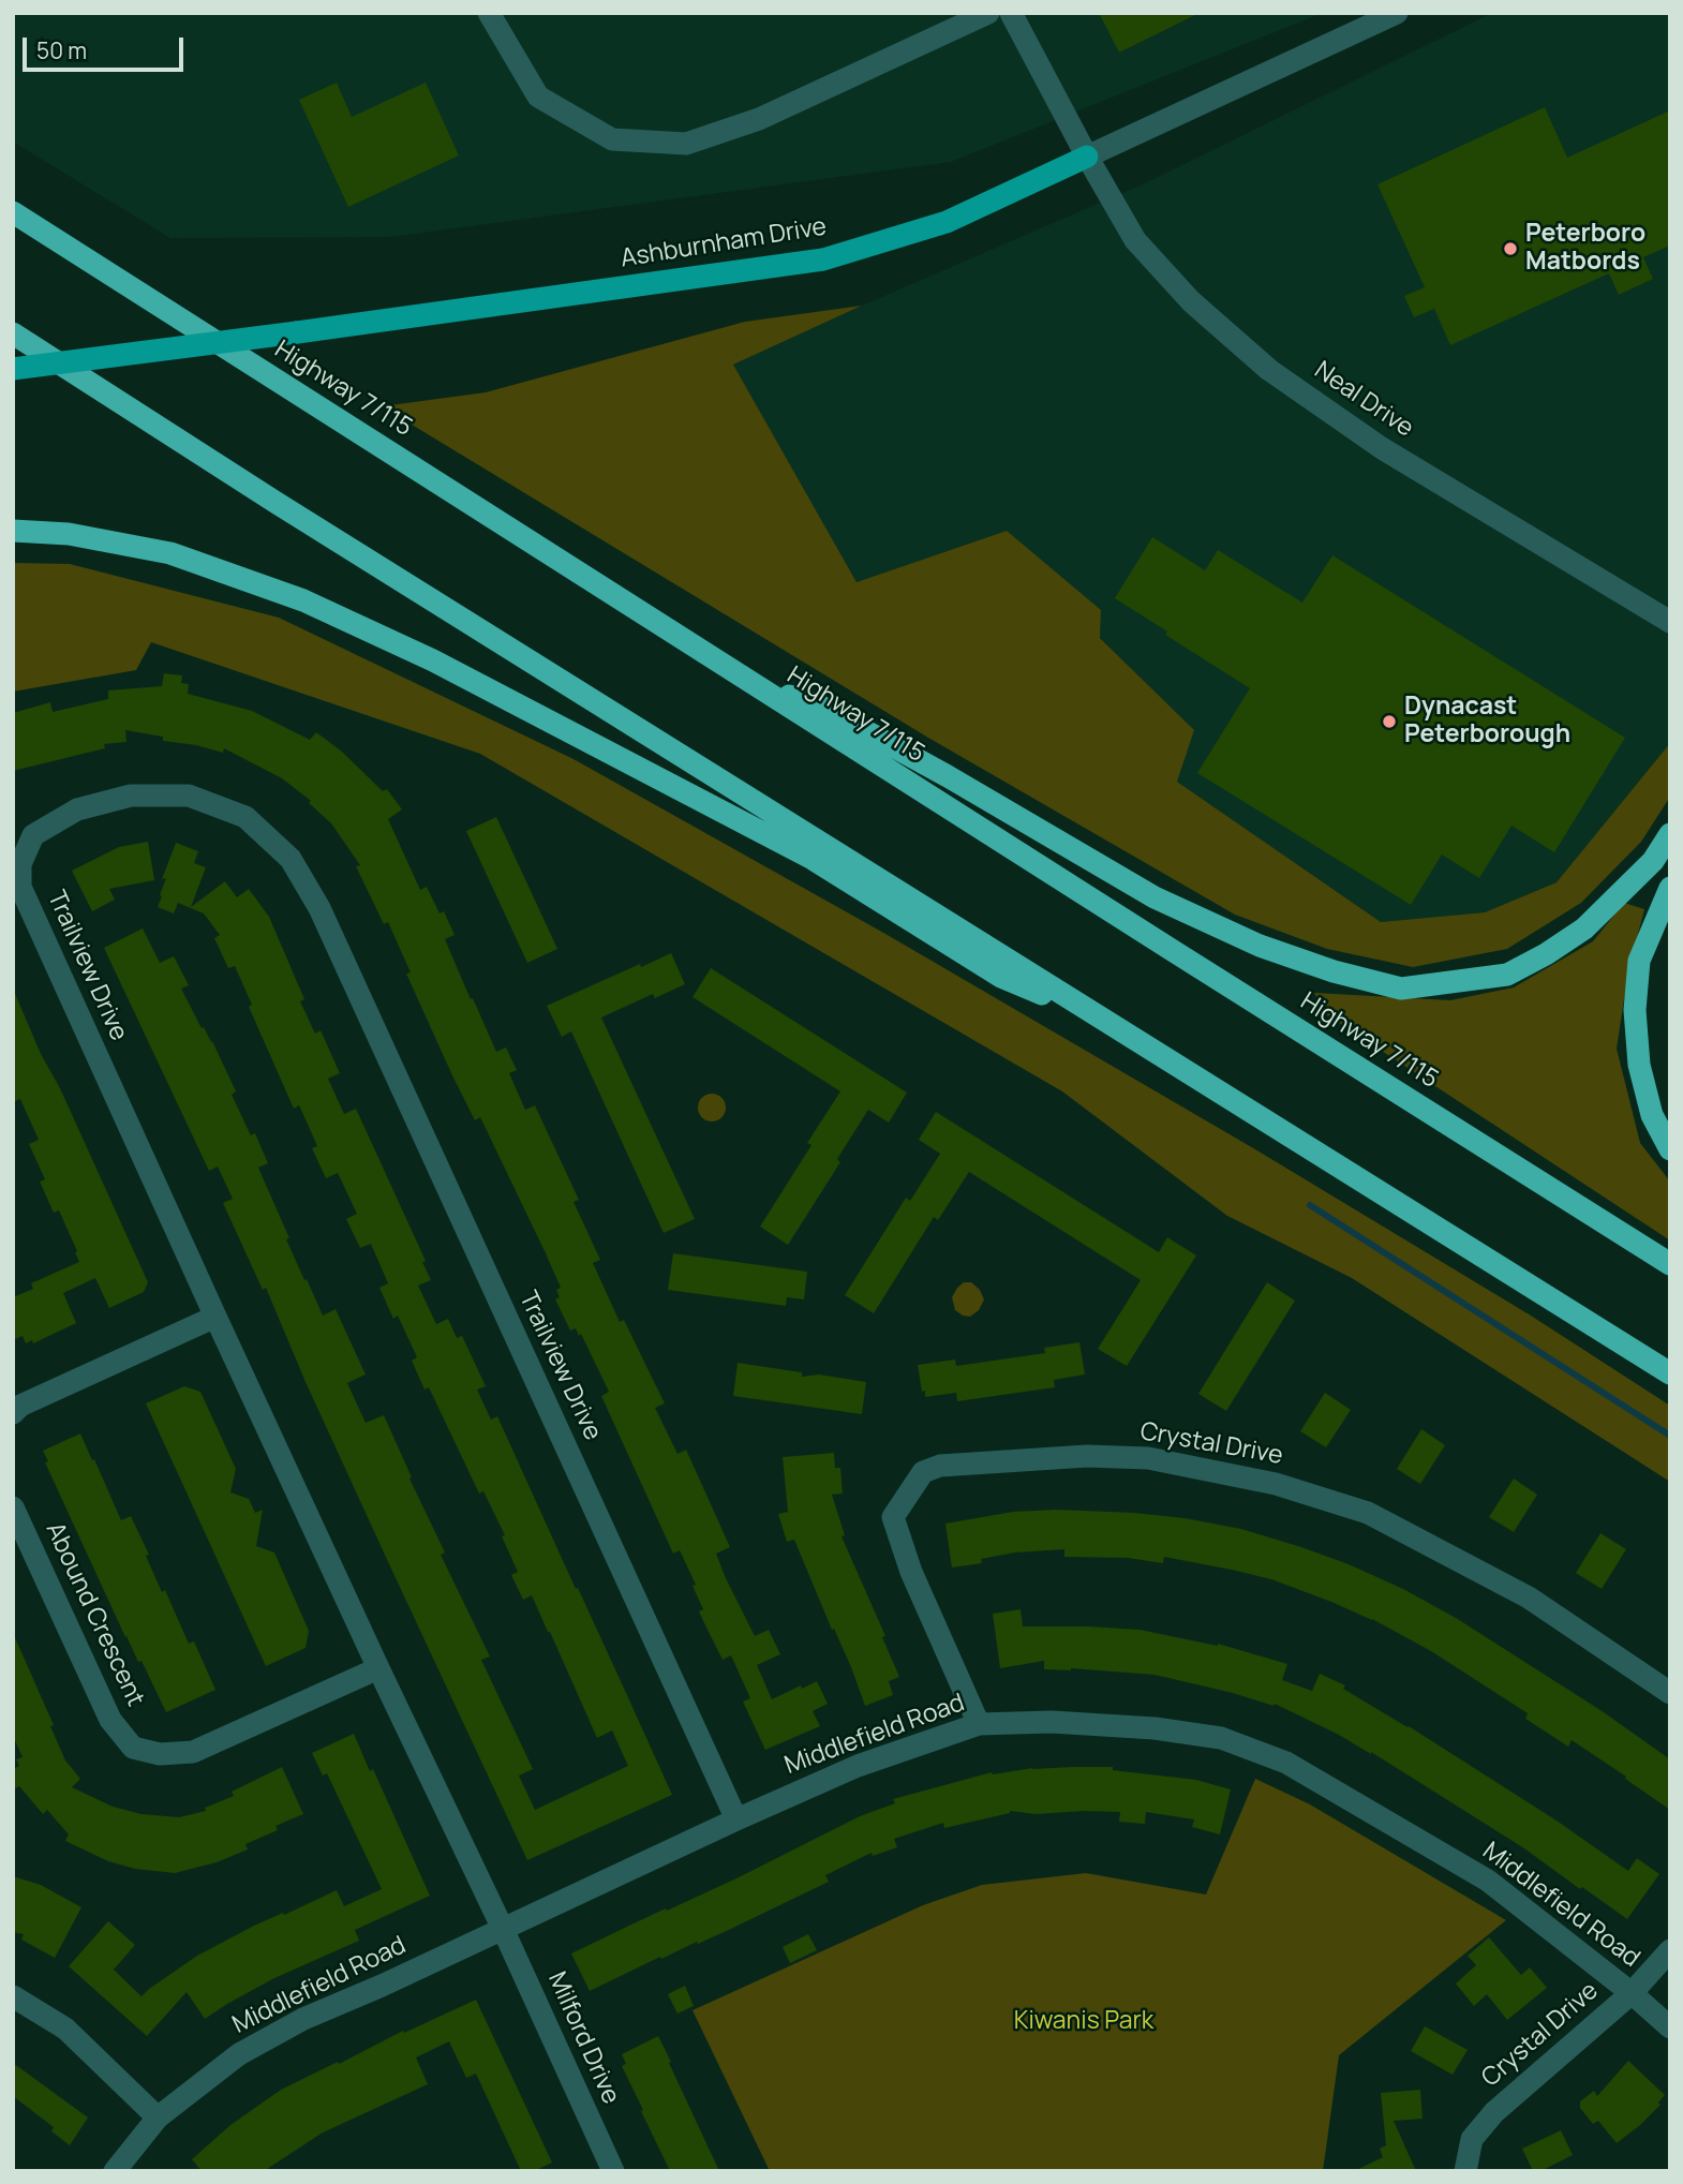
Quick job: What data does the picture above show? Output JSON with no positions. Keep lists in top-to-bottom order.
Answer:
{
  "streets": {
    "highway": ["Highway 7/115"],
    "main road": ["Ashburnham Drive"],
    "street": [
      "Neal Drive",
      "Trailview Drive",
      "Crystal Drive",
      "Abound Crescent",
      "Middlefield Road",
      "Milford Drive"
    ]
  },
  "crossings": [
    ["Ashburnham Drive", "Neal Drive"],
    ["Trailview Drive", "Abound Crescent"],
    ["Trailview Drive", "Middlefield Road"],
    ["Trailview Drive", "Milford Drive"],
    ["Crystal Drive", "Middlefield Road"],
    ["Middlefield Road", "Milford Drive"]
  ],
  "parks": ["Kiwanis Park"],
  "places": ["Peterboro Matbords", "Dynacast Peterborough"],
  "scale_bar": "50 m"
}
